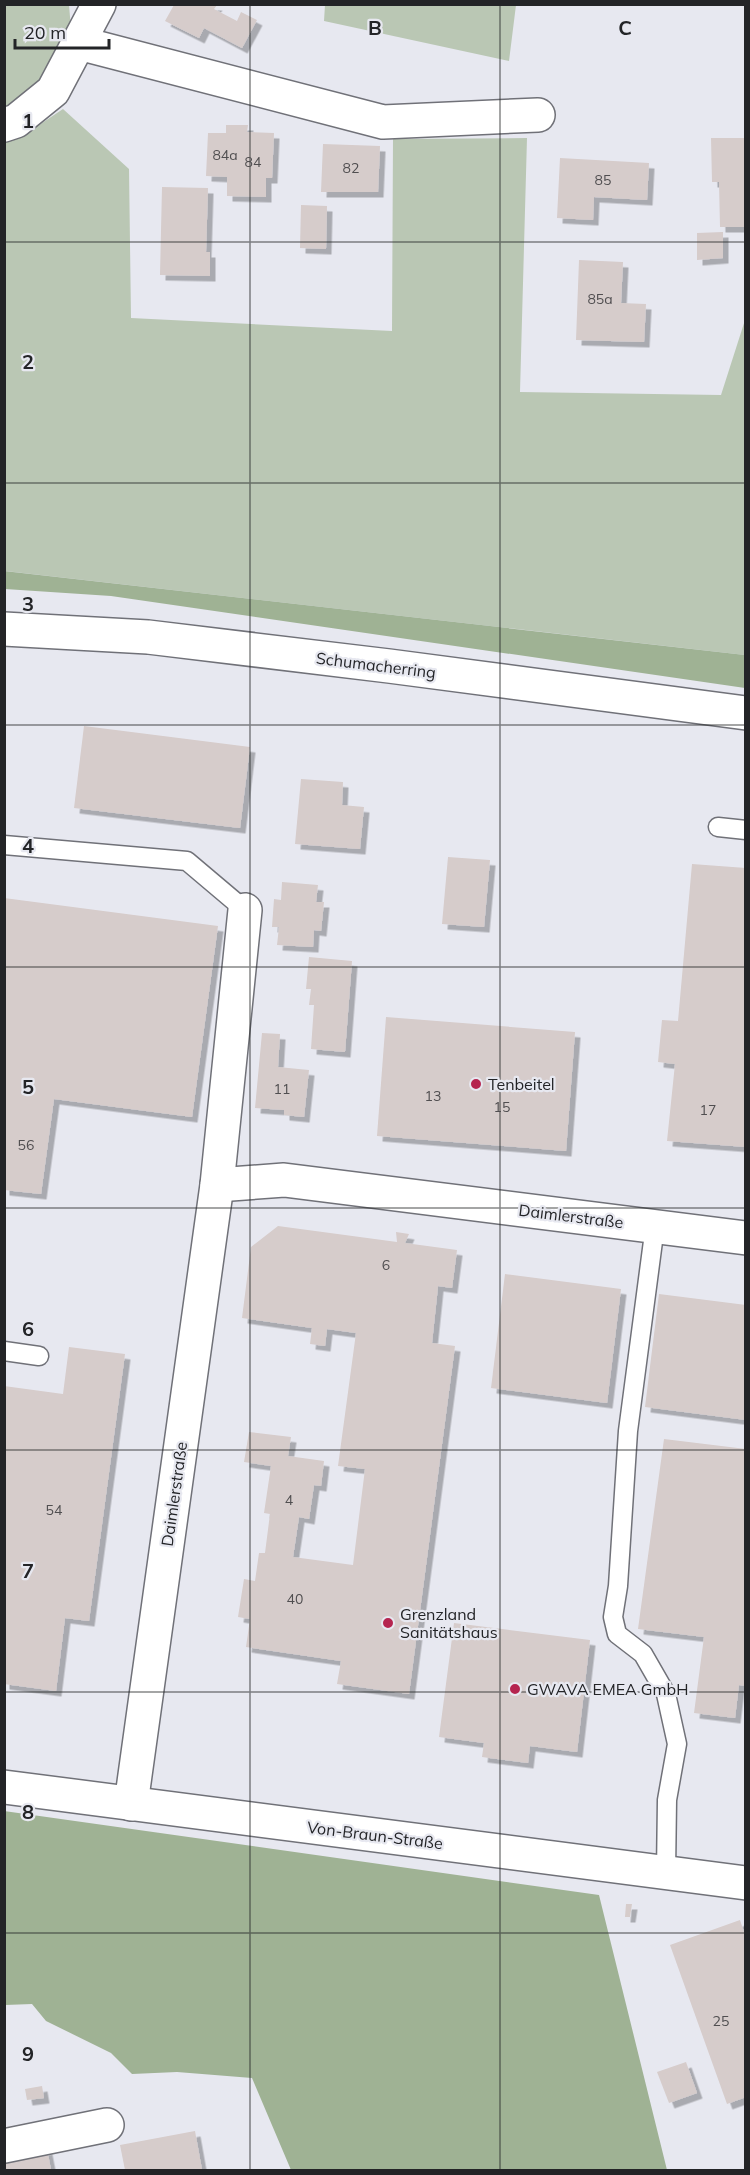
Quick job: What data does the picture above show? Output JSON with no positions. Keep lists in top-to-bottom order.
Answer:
{
  "streets": {
    "street": ["Schumacherring", "Daimlerstraße", "Von-Braun-Straße"]
  },
  "crossings": [
    ["Daimlerstraße", "Von-Braun-Straße"]
  ],
  "places": ["Tenbeitel", "Grenzland Sanitätshaus", "GWAVA EMEA GmbH"],
  "house_numbers": [
    "84a",
    "84",
    "82",
    "85",
    "85a",
    "11",
    "13",
    "15",
    "17",
    "56",
    "6",
    "4",
    "54",
    "40",
    "25"
  ],
  "scale_bar": "20 m",
  "grid": {
    "columns": ["B", "C"],
    "rows": [
      "1",
      "2",
      "3",
      "4",
      "5",
      "6",
      "7",
      "8",
      "9"
    ]
  }
}
